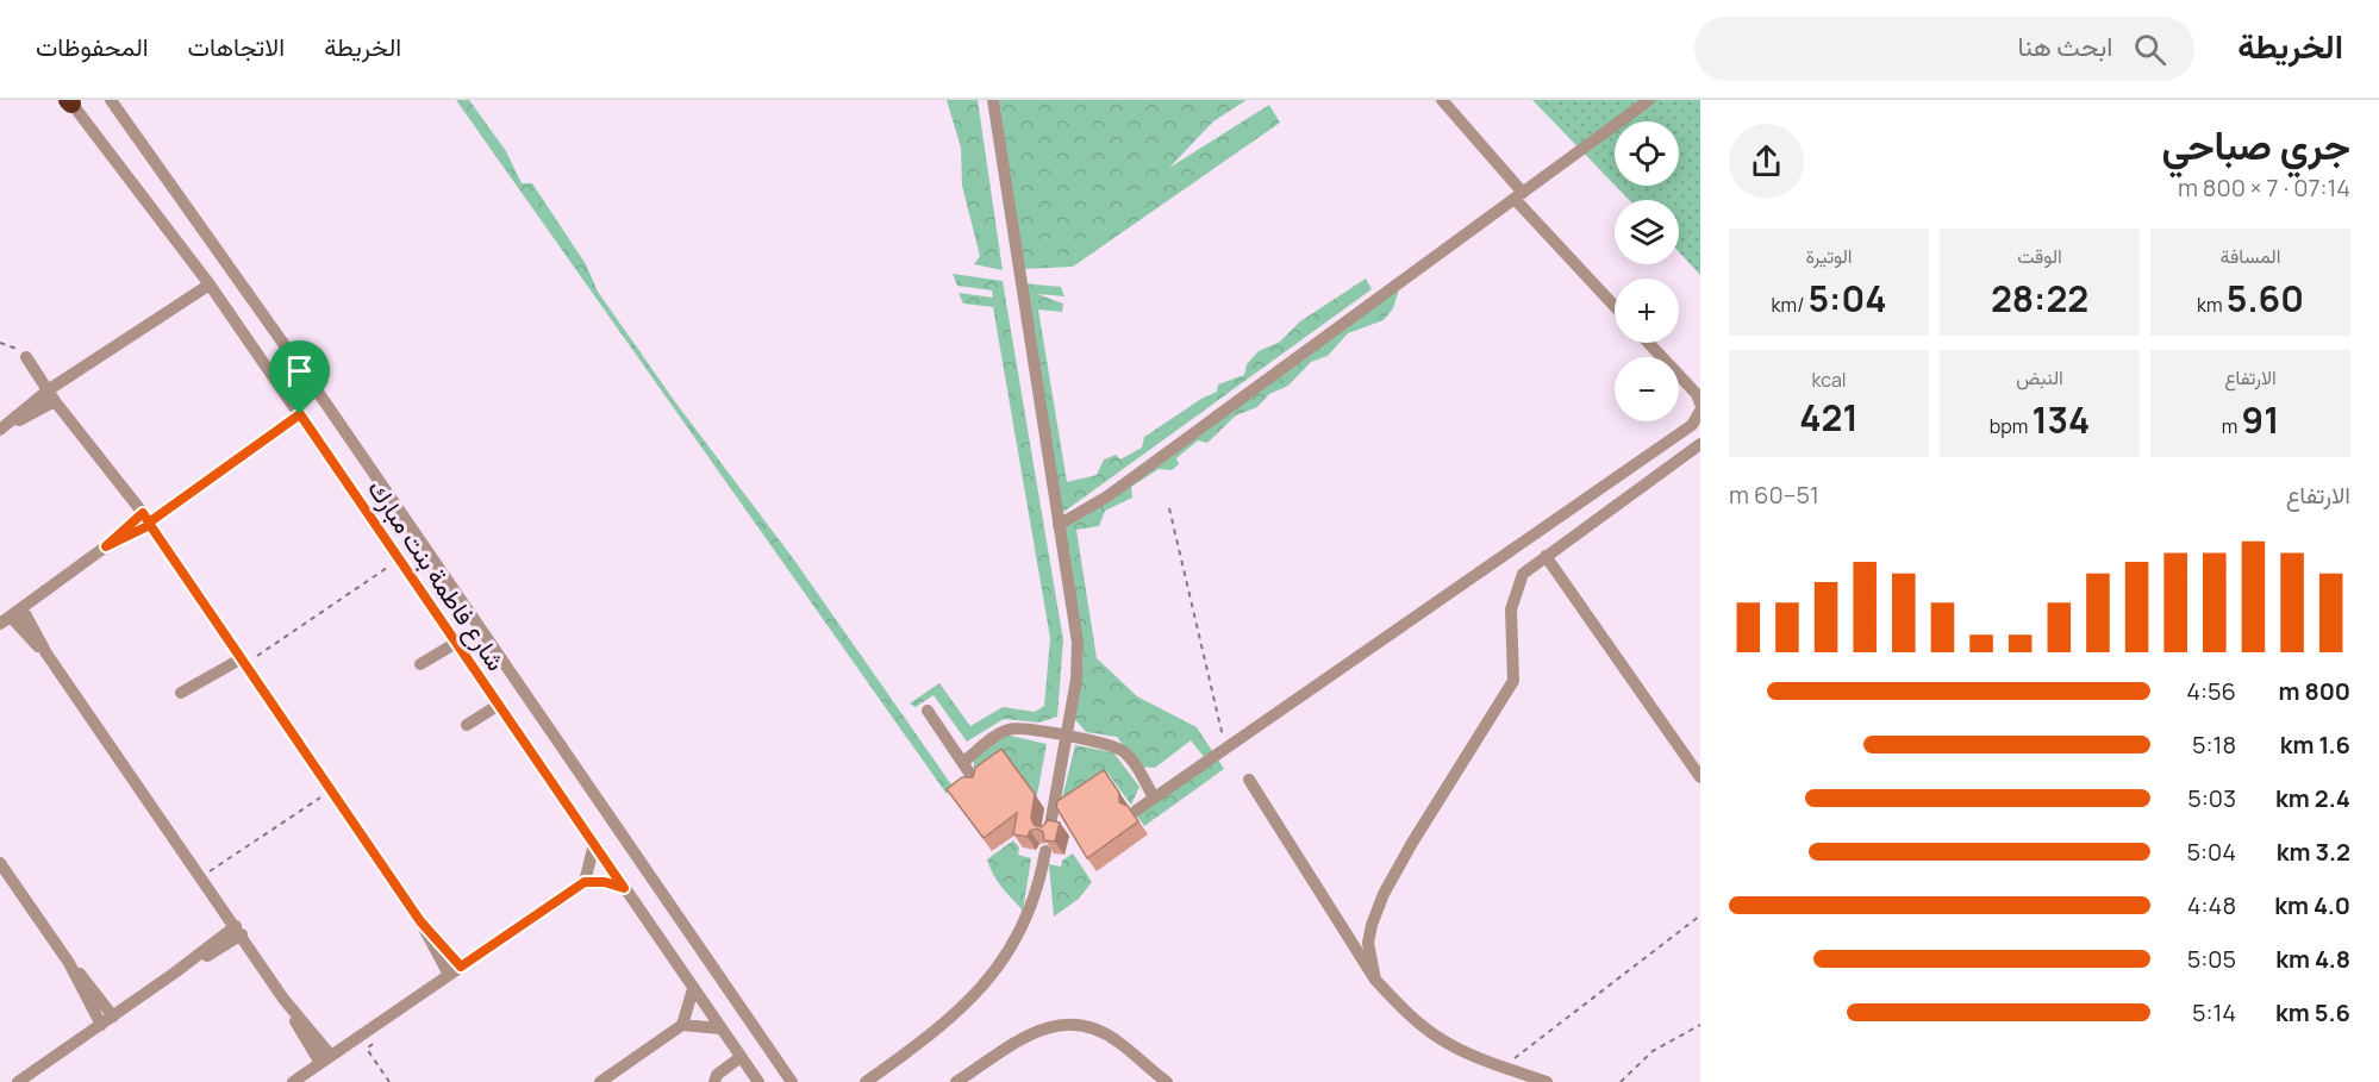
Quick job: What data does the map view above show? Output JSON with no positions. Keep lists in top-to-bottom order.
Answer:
{
  "streets": {
    "street": ["شارع فاطمة بنت مبارك"]
  },
  "page": {
    "header": "الخريطة",
    "search": "ابحث هنا",
    "nav": ["الخريطة", "الاتجاهات", "المحفوظات"],
    "heading": ["جري صباحي", "07:14 · 7 × 800 m"],
    "map_buttons": ["+", "−"],
    "stats": [
      ["المسافة", "5.60 km"],
      ["الوقت", "28:22"],
      ["الوتيرة", "5:04 /km"],
      ["الارتفاع", "91 m"],
      ["النبض", "134 bpm"],
      ["kcal", "421"]
    ],
    "chart": ["الارتفاع", "51–60 m"],
    "list": [
      {
        "name": "800 m",
        "note": "4:56"
      },
      {
        "name": "1.6 km",
        "note": "5:18"
      },
      {
        "name": "2.4 km",
        "note": "5:03"
      },
      {
        "name": "3.2 km",
        "note": "5:04"
      },
      {
        "name": "4.0 km",
        "note": "4:48"
      },
      {
        "name": "4.8 km",
        "note": "5:05"
      },
      {
        "name": "5.6 km",
        "note": "5:14"
      }
    ]
  }
}
